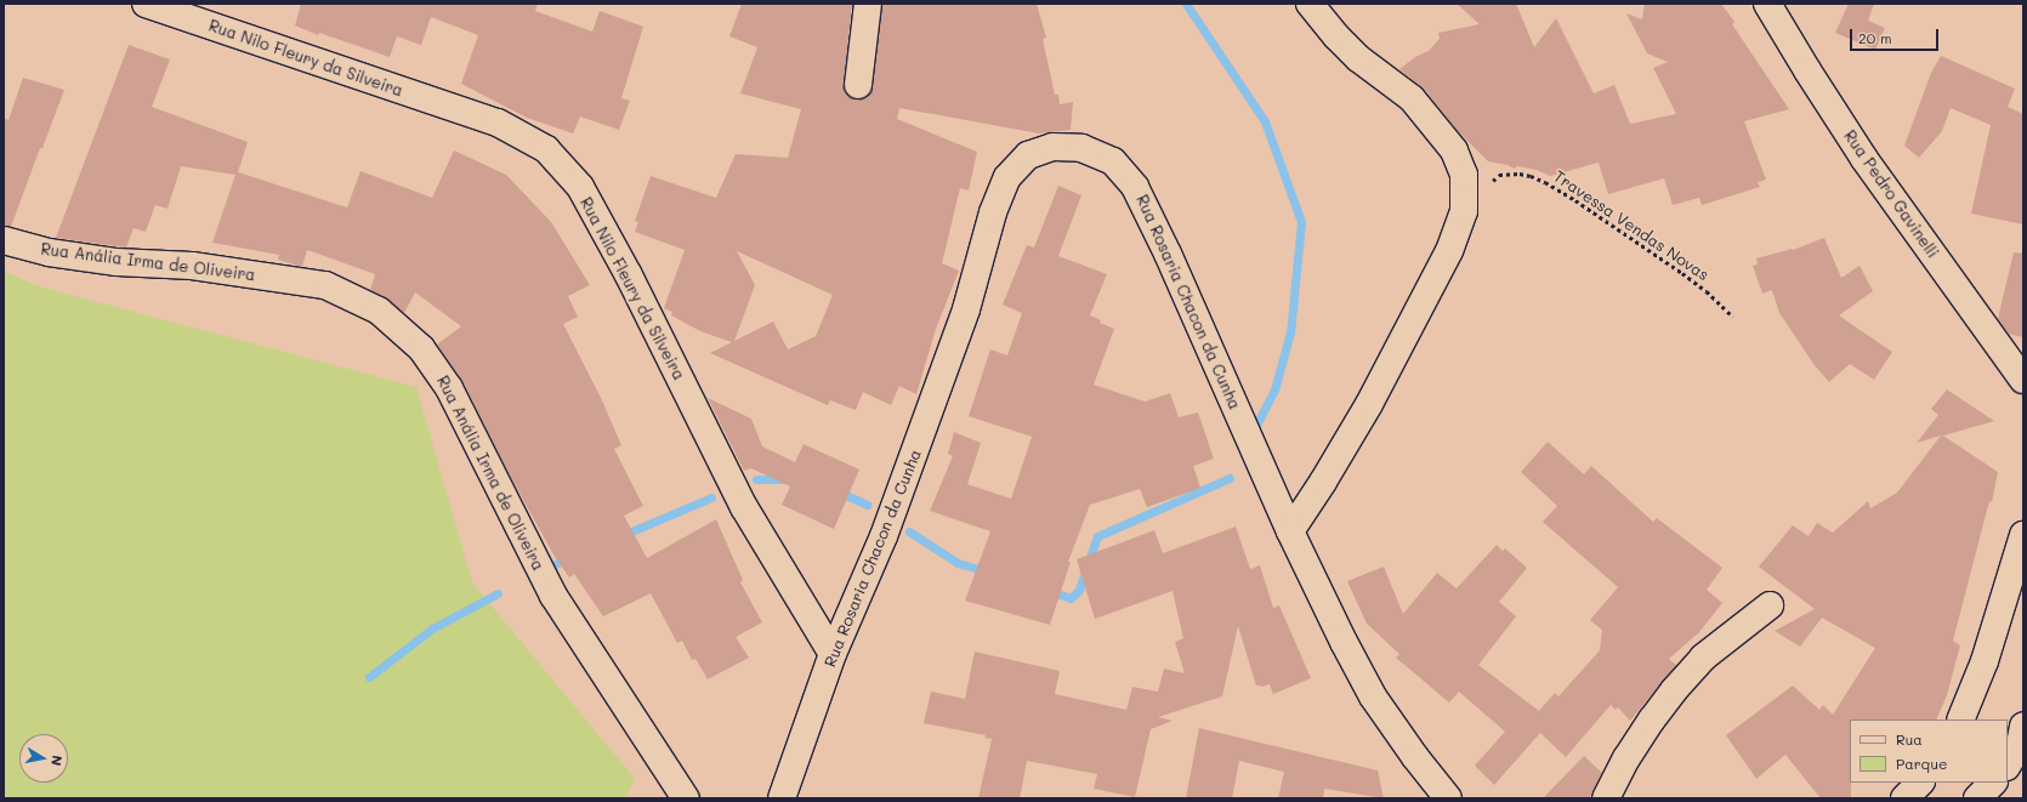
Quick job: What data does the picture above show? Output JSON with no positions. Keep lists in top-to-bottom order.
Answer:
{
  "streets": {
    "street": [
      "Rua Nilo Fleury da Silveira",
      "Rua Pedro Gavinelli",
      "Rua Anália Irma de Oliveira",
      "Rua Rosaria Chacon da Cunha"
    ],
    "path": ["Travessa Vendas Novas"]
  },
  "crossings": [
    ["Rua Nilo Fleury da Silveira", "Rua Rosaria Chacon da Cunha"]
  ],
  "legend": ["Rua", "Parque"],
  "scale_bar": "20 m",
  "north": "right"
}
